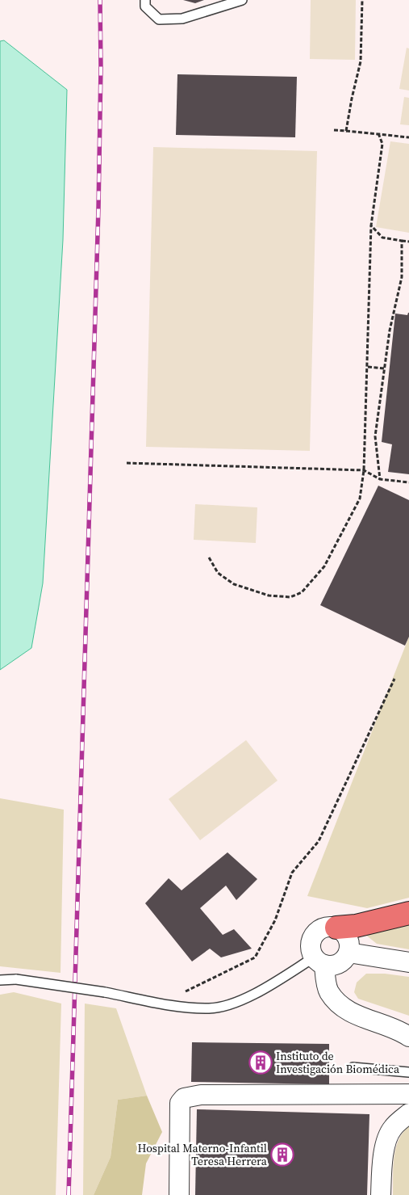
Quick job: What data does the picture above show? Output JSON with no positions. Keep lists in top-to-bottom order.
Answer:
{
  "places": {
    "building": ["Instituto de Investigación Biomédica", "Hospital Materno-Infantil Teresa Herrera"]
  }
}
